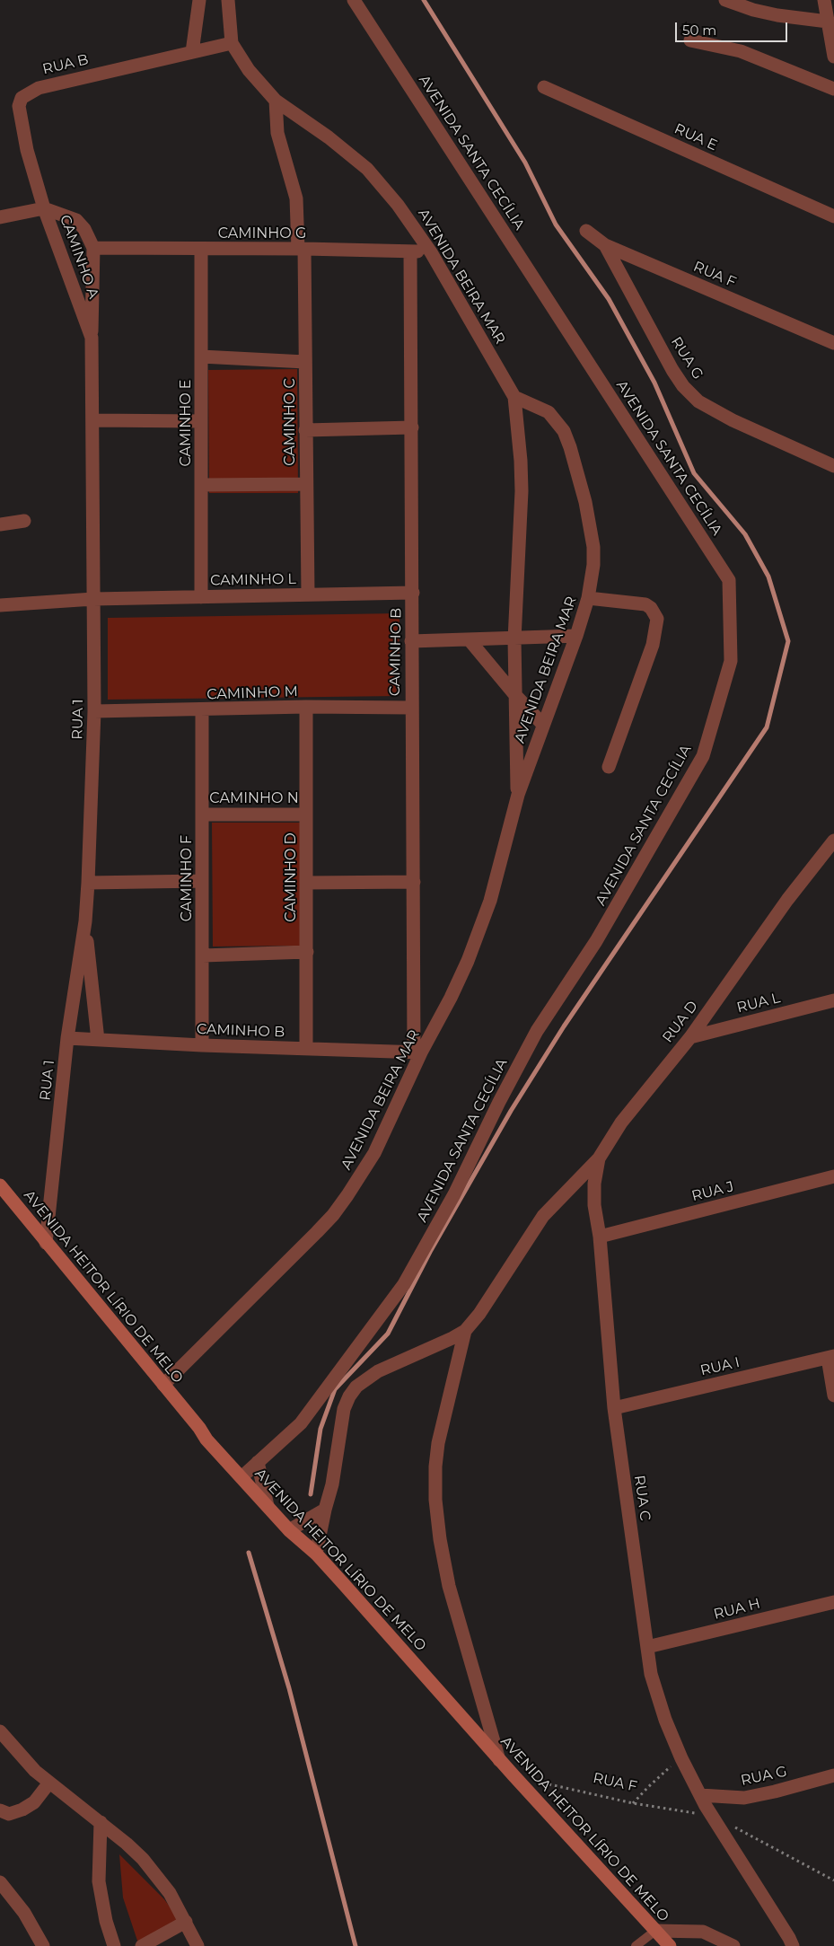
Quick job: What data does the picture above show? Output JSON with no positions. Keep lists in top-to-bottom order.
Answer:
{
  "streets": {
    "main road": ["AVENIDA HEITOR LÍRIO DE MELO"],
    "street": [
      "RUA B",
      "RUA E",
      "AVENIDA SANTA CECÍLIA",
      "CAMINHO G",
      "CAMINHO A",
      "RUA F",
      "AVENIDA BEIRA MAR",
      "RUA G",
      "CAMINHO C",
      "CAMINHO E",
      "CAMINHO L",
      "CAMINHO B",
      "CAMINHO M",
      "RUA 1",
      "CAMINHO N",
      "CAMINHO D",
      "CAMINHO F",
      "RUA L",
      "RUA D",
      "RUA J",
      "RUA I",
      "RUA C",
      "RUA H"
    ]
  },
  "crossings": [
    ["RUA B", "CAMINHO A"],
    ["RUA B", "AVENIDA BEIRA MAR"],
    ["AVENIDA SANTA CECÍLIA", "AVENIDA HEITOR LÍRIO DE MELO"],
    ["CAMINHO G", "CAMINHO A"],
    ["CAMINHO G", "AVENIDA BEIRA MAR"],
    ["CAMINHO G", "CAMINHO C"],
    ["CAMINHO G", "CAMINHO E"],
    ["CAMINHO G", "CAMINHO B"],
    ["CAMINHO A", "CAMINHO L"],
    ["CAMINHO A", "RUA 1"],
    ["RUA F", "RUA G"],
    ["RUA F", "AVENIDA HEITOR LÍRIO DE MELO"],
    ["RUA F", "RUA C"],
    ["AVENIDA BEIRA MAR", "CAMINHO C"],
    ["AVENIDA BEIRA MAR", "CAMINHO B"],
    ["AVENIDA BEIRA MAR", "AVENIDA HEITOR LÍRIO DE MELO"],
    ["RUA G", "RUA C"],
    ["CAMINHO C", "CAMINHO L"],
    ["CAMINHO E", "CAMINHO L"],
    ["CAMINHO L", "CAMINHO B"],
    ["CAMINHO L", "RUA 1"],
    ["CAMINHO B", "CAMINHO M"],
    ["CAMINHO B", "RUA 1"],
    ["CAMINHO B", "CAMINHO D"],
    ["CAMINHO B", "CAMINHO F"],
    ["CAMINHO M", "RUA 1"],
    ["CAMINHO M", "CAMINHO D"],
    ["CAMINHO M", "CAMINHO F"],
    ["RUA 1", "AVENIDA HEITOR LÍRIO DE MELO"],
    ["CAMINHO N", "CAMINHO D"],
    ["CAMINHO N", "CAMINHO F"],
    ["RUA L", "RUA D"],
    ["RUA D", "RUA J"],
    ["RUA D", "RUA C"],
    ["RUA J", "RUA C"],
    ["RUA I", "RUA C"],
    ["RUA C", "RUA H"]
  ],
  "scale_bar": "50 m"
}
